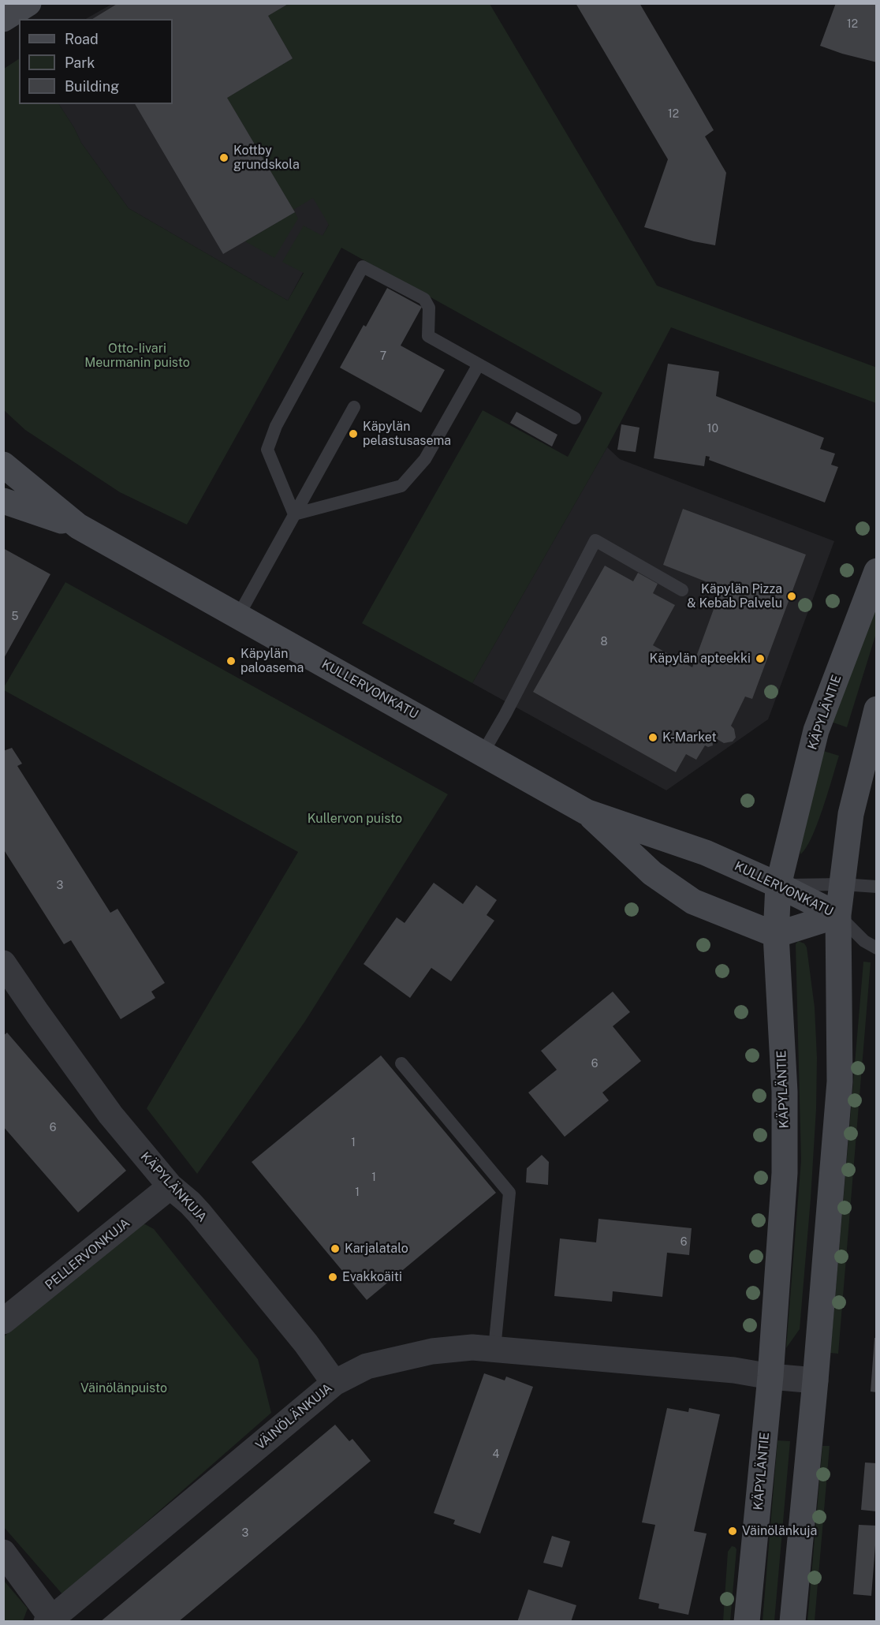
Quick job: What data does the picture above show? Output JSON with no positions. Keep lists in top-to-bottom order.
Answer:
{
  "streets": {
    "main road": ["KULLERVONKATU", "KÄPYLÄNTIE"],
    "street": ["KÄPYLÄNKUJA", "PELLERVONKUJA", "VÄINÖLÄNKUJA"]
  },
  "crossings": [
    ["KULLERVONKATU", "KÄPYLÄNTIE"],
    ["KÄPYLÄNTIE", "VÄINÖLÄNKUJA"],
    ["KÄPYLÄNKUJA", "PELLERVONKUJA"],
    ["KÄPYLÄNKUJA", "VÄINÖLÄNKUJA"]
  ],
  "parks": ["Otto-Iivari Meurmanin puisto", "Kullervon puisto", "Väinölänpuisto"],
  "places": [
    "Kottby grundskola",
    "Käpylän pelastusasema",
    "Käpylän Pizza & Kebab Palvelu",
    "Käpylän apteekki",
    "Käpylän paloasema",
    "K-Market",
    "Karjalatalo",
    "Evakkoäiti",
    "Väinölänkuja"
  ],
  "house_numbers": [
    "12",
    "12",
    "7",
    "10",
    "5",
    "8",
    "3",
    "6",
    "6",
    "1",
    "1",
    "1",
    "6",
    "4",
    "3"
  ],
  "legend": ["Road", "Park", "Building"]
}
